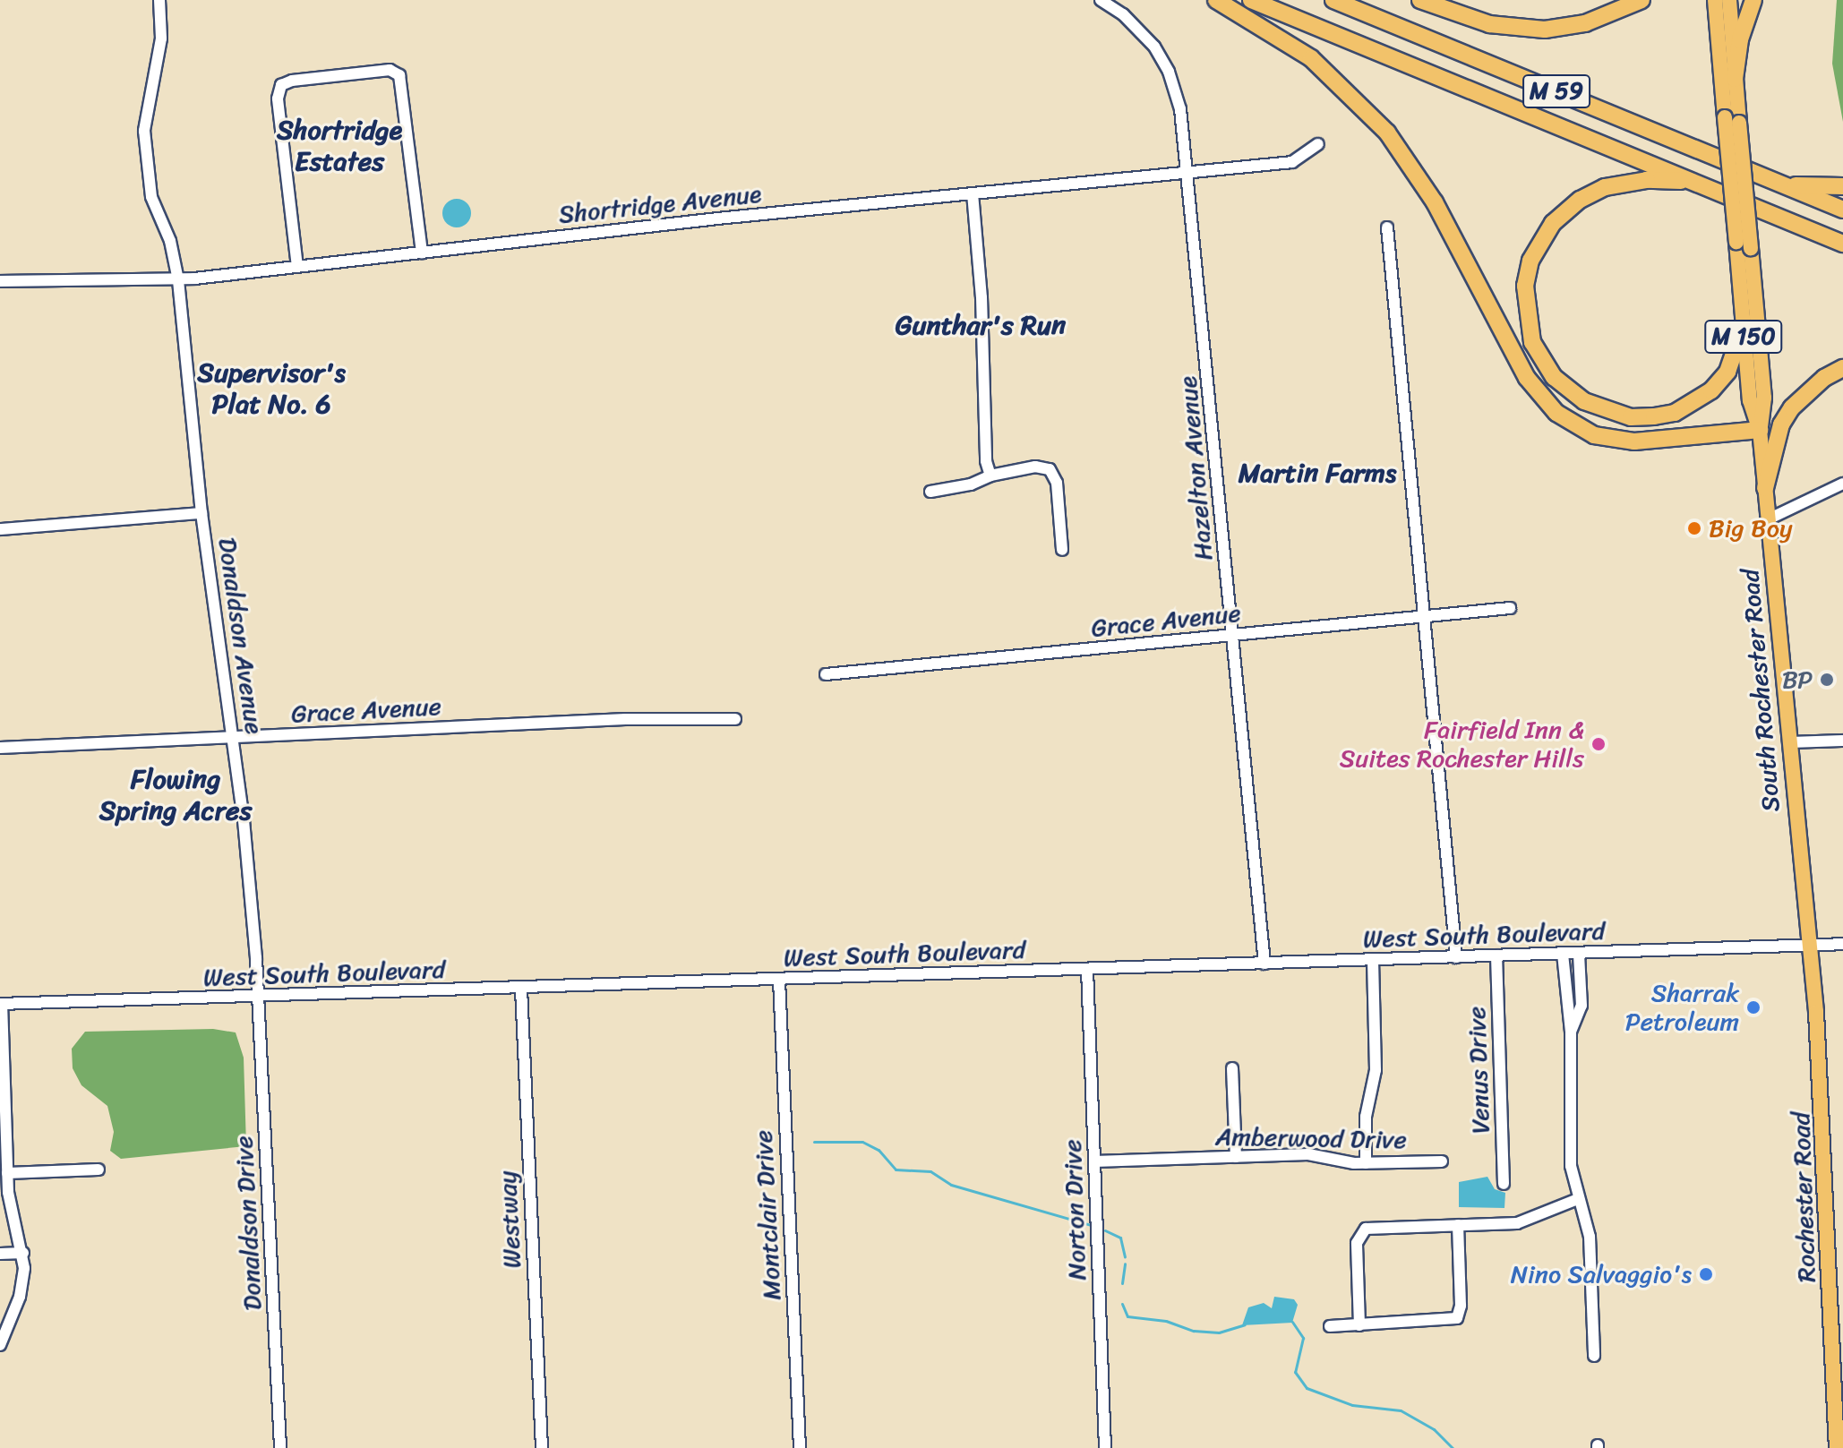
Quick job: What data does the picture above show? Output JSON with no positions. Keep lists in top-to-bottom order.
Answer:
{
  "streets": {
    "highway": ["M 59"],
    "main road": ["M 150", "South Rochester Road", "Rochester Road"],
    "street": [
      "Shortridge Avenue",
      "Hazelton Avenue",
      "Grace Avenue",
      "Donaldson Avenue",
      "West South Boulevard",
      "Venus Drive",
      "Amberwood Drive",
      "Norton Drive",
      "Montclair Drive",
      "Westway",
      "Donaldson Drive"
    ]
  },
  "crossings": [
    ["Shortridge Avenue", "Hazelton Avenue"],
    ["Shortridge Avenue", "Donaldson Avenue"],
    ["Hazelton Avenue", "Grace Avenue"],
    ["Hazelton Avenue", "West South Boulevard"],
    ["Grace Avenue", "Donaldson Avenue"],
    ["Donaldson Avenue", "West South Boulevard"],
    ["Donaldson Avenue", "Donaldson Drive"],
    ["South Rochester Road", "West South Boulevard"],
    ["South Rochester Road", "Rochester Road"],
    ["West South Boulevard", "Venus Drive"],
    ["West South Boulevard", "Rochester Road"],
    ["West South Boulevard", "Norton Drive"],
    ["West South Boulevard", "Montclair Drive"],
    ["West South Boulevard", "Westway"],
    ["West South Boulevard", "Donaldson Drive"],
    ["Amberwood Drive", "Norton Drive"]
  ],
  "districts": [
    "Shortridge Estates",
    "Gunthar's Run",
    "Supervisor's Plat No. 6",
    "Martin Farms",
    "Flowing Spring Acres"
  ],
  "places": [
    "Big Boy",
    "BP",
    "Fairfield Inn & Suites Rochester Hills",
    "Sharrak Petroleum",
    "Nino Salvaggio's"
  ]
}
